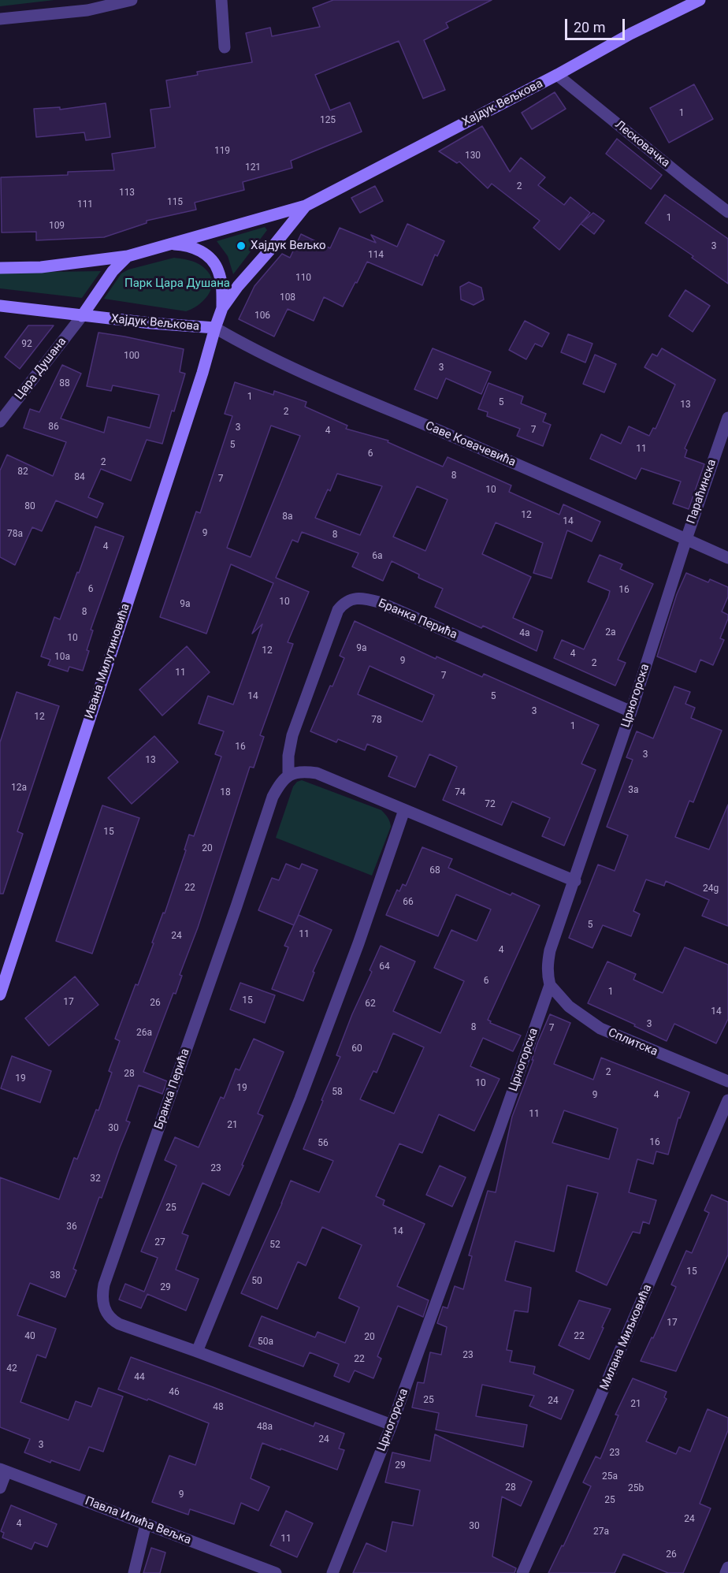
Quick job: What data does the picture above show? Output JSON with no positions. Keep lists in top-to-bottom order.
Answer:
{
  "streets": {
    "street": [
      "Хајдук Вељкова",
      "Лесковачка",
      "Цара Душана",
      "Саве Ковачевића",
      "Параћинска",
      "Бранка Перића",
      "Ивана Милутиновића",
      "Црногорска",
      "Сплитска",
      "Милана Миљковића",
      "Павла Илића Вељка"
    ]
  },
  "crossings": [
    ["Хајдук Вељкова", "Лесковачка"],
    ["Хајдук Вељкова", "Цара Душана"],
    ["Хајдук Вељкова", "Саве Ковачевића"],
    ["Хајдук Вељкова", "Ивана Милутиновића"],
    ["Саве Ковачевића", "Параћинска"],
    ["Саве Ковачевића", "Ивана Милутиновића"],
    ["Саве Ковачевића", "Црногорска"],
    ["Параћинска", "Црногорска"],
    ["Бранка Перића", "Црногорска"],
    ["Црногорска", "Сплитска"]
  ],
  "parks": ["Парк Цара Душана"],
  "places": ["Хајдук Вељко"],
  "house_numbers": [
    "1",
    "125",
    "119",
    "130",
    "121",
    "2",
    "113",
    "115",
    "111",
    "1",
    "109",
    "3",
    "114",
    "110",
    "108",
    "106",
    "92",
    "100",
    "3",
    "88",
    "1",
    "5",
    "13",
    "2",
    "86",
    "3",
    "7",
    "4",
    "5",
    "11",
    "6",
    "2",
    "82",
    "8",
    "84",
    "7",
    "10",
    "80",
    "12",
    "8a",
    "14",
    "9",
    "78a",
    "8",
    "4",
    "6a",
    "6",
    "16",
    "10",
    "9a",
    "8",
    "2a",
    "4a",
    "10",
    "9a",
    "12",
    "4",
    "10a",
    "9",
    "2",
    "11",
    "7",
    "14",
    "5",
    "3",
    "12",
    "78",
    "1",
    "16",
    "3",
    "13",
    "12a",
    "3a",
    "18",
    "74",
    "72",
    "15",
    "20",
    "68",
    "22",
    "24g",
    "66",
    "5",
    "11",
    "24",
    "4",
    "64",
    "6",
    "1",
    "15",
    "17",
    "26",
    "62",
    "14",
    "3",
    "8",
    "7",
    "26a",
    "60",
    "2",
    "28",
    "19",
    "10",
    "19",
    "58",
    "9",
    "4",
    "11",
    "21",
    "30",
    "16",
    "56",
    "23",
    "32",
    "25",
    "36",
    "14",
    "27",
    "52",
    "15",
    "38",
    "50",
    "29",
    "17",
    "40",
    "22",
    "20",
    "50a",
    "23",
    "22",
    "42",
    "44",
    "46",
    "25",
    "24",
    "21",
    "48",
    "48a",
    "24",
    "3",
    "23",
    "29",
    "25a",
    "28",
    "25b",
    "9",
    "25",
    "24",
    "4",
    "30",
    "27a",
    "11",
    "26"
  ],
  "scale_bar": "20 m"
}
